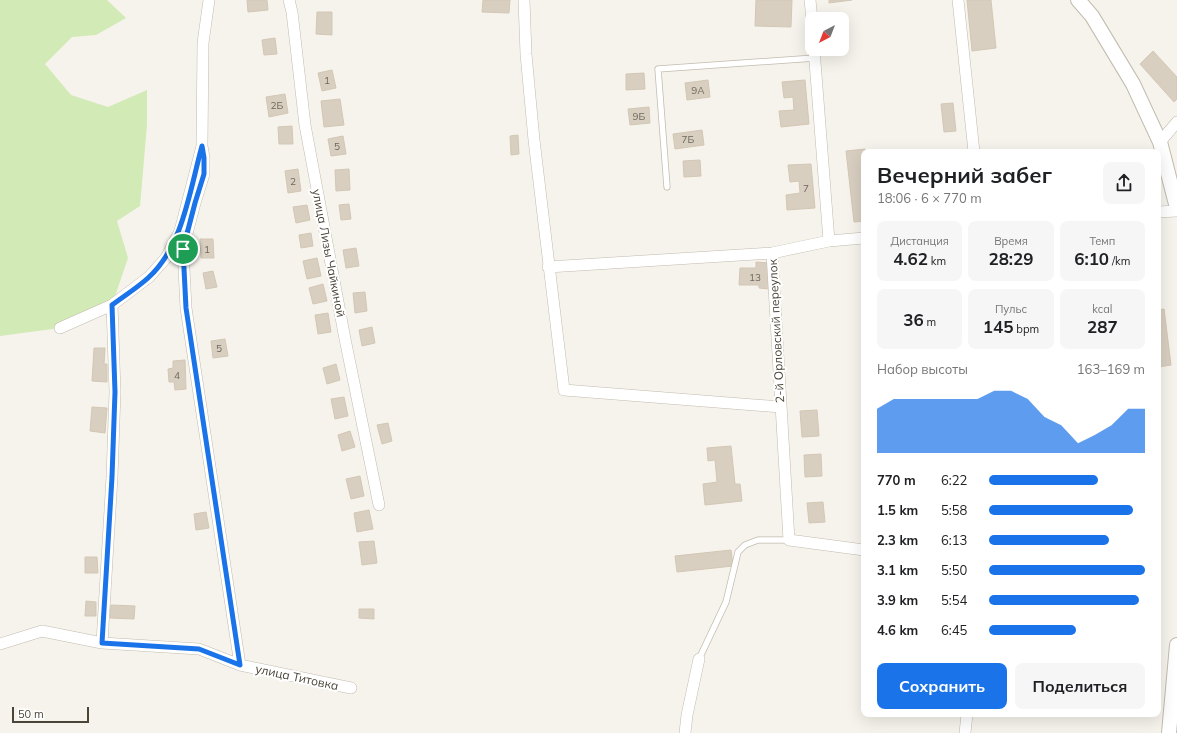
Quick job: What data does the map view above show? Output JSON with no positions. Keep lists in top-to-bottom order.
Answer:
{
  "streets": {
    "street": ["улица Лизы Чайкиной", "2-й Орловский переулок", "улица Титовка"]
  },
  "house_numbers": [
    "1",
    "9А",
    "2Б",
    "9Б",
    "7Б",
    "5",
    "2",
    "7",
    "1",
    "13",
    "5",
    "4"
  ],
  "scale_bar": "50 m",
  "north": "bottom left",
  "page": {
    "heading": ["Вечерний забег", "18:06 · 6 × 770 m"],
    "stats": [
      ["Дистанция", "4.62 km"],
      ["Время", "28:29"],
      ["Темп", "6:10 /km"],
      ["36 m"],
      ["Пульс", "145 bpm"],
      ["kcal", "287"]
    ],
    "chart": ["Набор высоты", "163–169 m"],
    "list": [
      {
        "name": "770 m",
        "note": "6:22"
      },
      {
        "name": "1.5 km",
        "note": "5:58"
      },
      {
        "name": "2.3 km",
        "note": "6:13"
      },
      {
        "name": "3.1 km",
        "note": "5:50"
      },
      {
        "name": "3.9 km",
        "note": "5:54"
      },
      {
        "name": "4.6 km",
        "note": "6:45"
      }
    ],
    "buttons": ["Сохранить", "Поделиться"],
    "scale": "50 m"
  }
}
